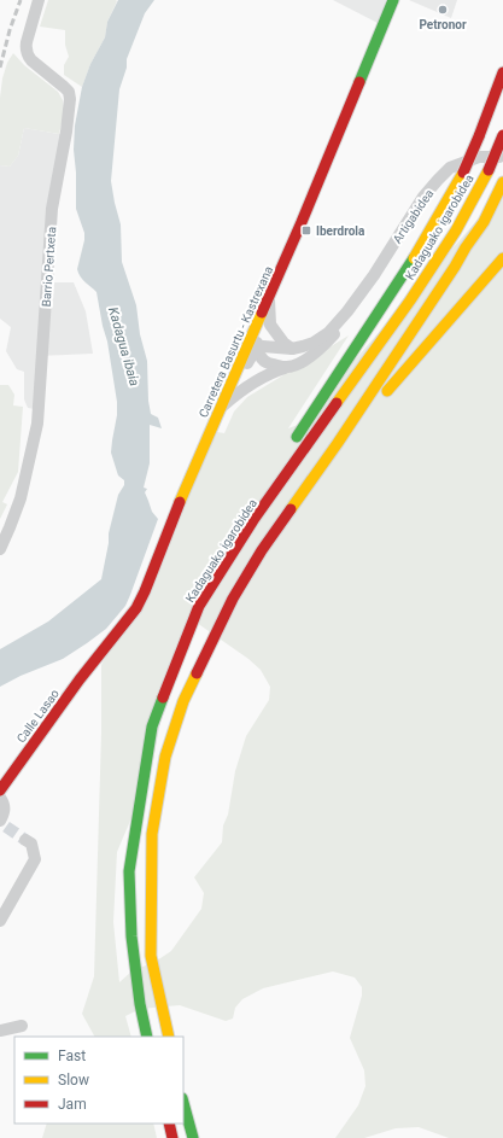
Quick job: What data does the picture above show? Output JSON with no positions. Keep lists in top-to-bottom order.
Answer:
{
  "streets": {
    "main road": ["Kadaguako igarobidea", "Carretera Basurtu - Kastrexana", "Calle Lasao"],
    "street": ["Artigabidea", "Barrio Pertxeta"]
  },
  "crossings": [
    ["Carretera Basurtu - Kastrexana", "Calle Lasao"]
  ],
  "water": ["Kadagua ibaia"],
  "places": {
    "other": ["Petronor"],
    "transit": ["Iberdrola"]
  },
  "legend": ["Fast", "Slow", "Jam"]
}
